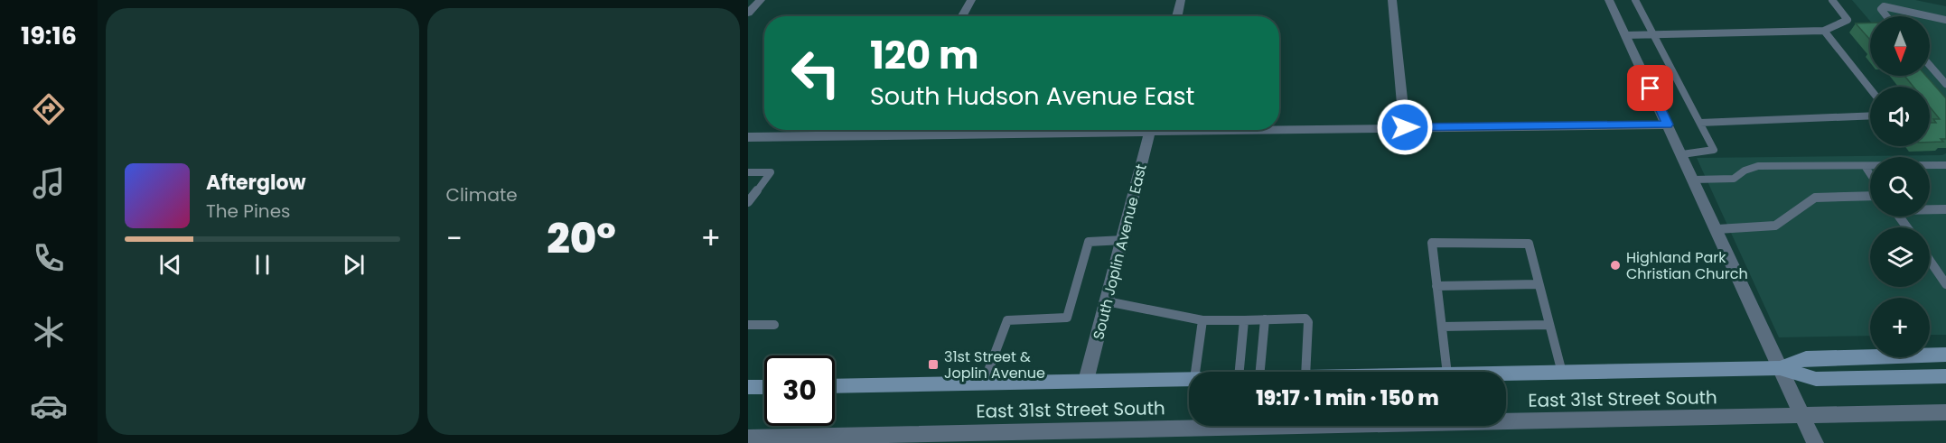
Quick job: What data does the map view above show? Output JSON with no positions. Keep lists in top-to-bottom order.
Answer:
{
  "streets": {
    "main road": ["East 31st Street South"],
    "street": ["South Joplin Avenue East"]
  },
  "crossings": [
    ["South Joplin Avenue East", "East 31st Street South"]
  ],
  "places": {
    "other": ["Highland Park Christian Church"],
    "transit": ["31st Street & Joplin Avenue"]
  },
  "north": "bottom",
  "page": {
    "tabs": "19:16",
    "tile": "Climate",
    "map_buttons": "+",
    "turn": ["120 m", "South Hudson Avenue East"],
    "song": ["Afterglow", "The Pines"],
    "heat": ["−", "20°", "+"],
    "limit": "30",
    "trip": "19:17 · 1 min · 150 m"
  }
}
